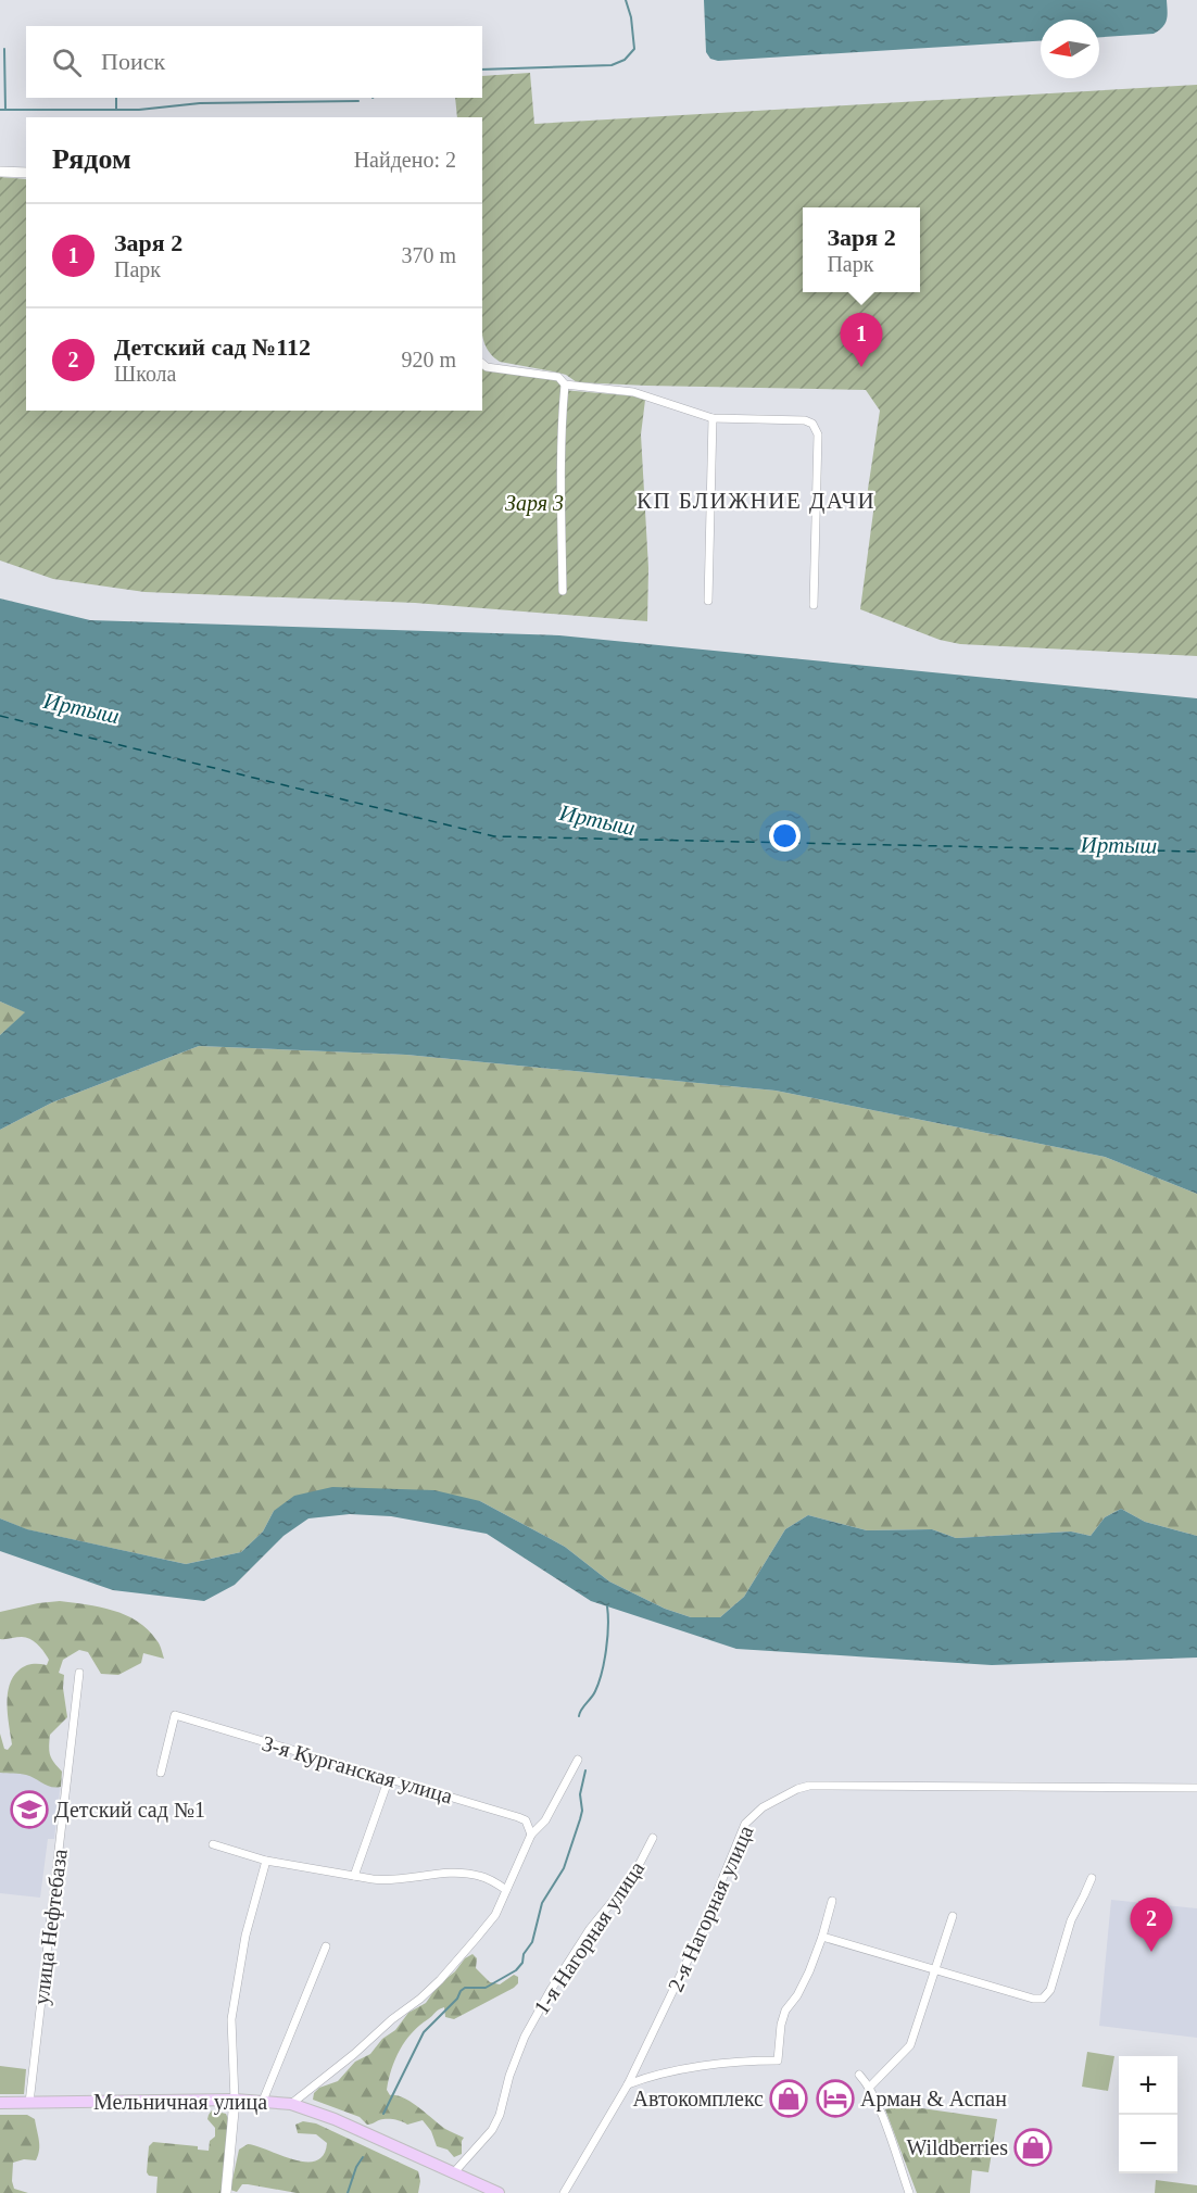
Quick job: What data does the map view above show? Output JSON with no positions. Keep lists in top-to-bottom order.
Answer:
{
  "streets": {
    "main road": ["Мельничная улица"],
    "street": [
      "3-я Курганская улица",
      "2-я Нагорная улица",
      "улица Нефтебаза",
      "1-я Нагорная улица"
    ]
  },
  "crossings": [
    ["улица Нефтебаза", "Мельничная улица"],
    ["1-я Нагорная улица", "Мельничная улица"]
  ],
  "districts": ["КП БЛИЖНИЕ ДАЧИ"],
  "water": ["Иртыш"],
  "parks": ["Заря 3"],
  "places": {
    "school or university": ["Детский сад №1"],
    "shop": ["Автокомплекс", "Wildberries"],
    "hotel": ["Арман & Аспан"]
  },
  "north": "left",
  "page": {
    "search": "Поиск",
    "heading": ["Рядом", "Найдено: 2"],
    "list": [
      {
        "mark": "1",
        "name": "Заря 2",
        "note": "Парк",
        "value": "370 m"
      },
      {
        "mark": "2",
        "name": "Детский сад №112",
        "note": "Школа",
        "value": "920 m"
      }
    ],
    "popup": ["Заря 2", "Парк"],
    "pins": ["1", "2"],
    "map_buttons": ["+", "−"]
  }
}
